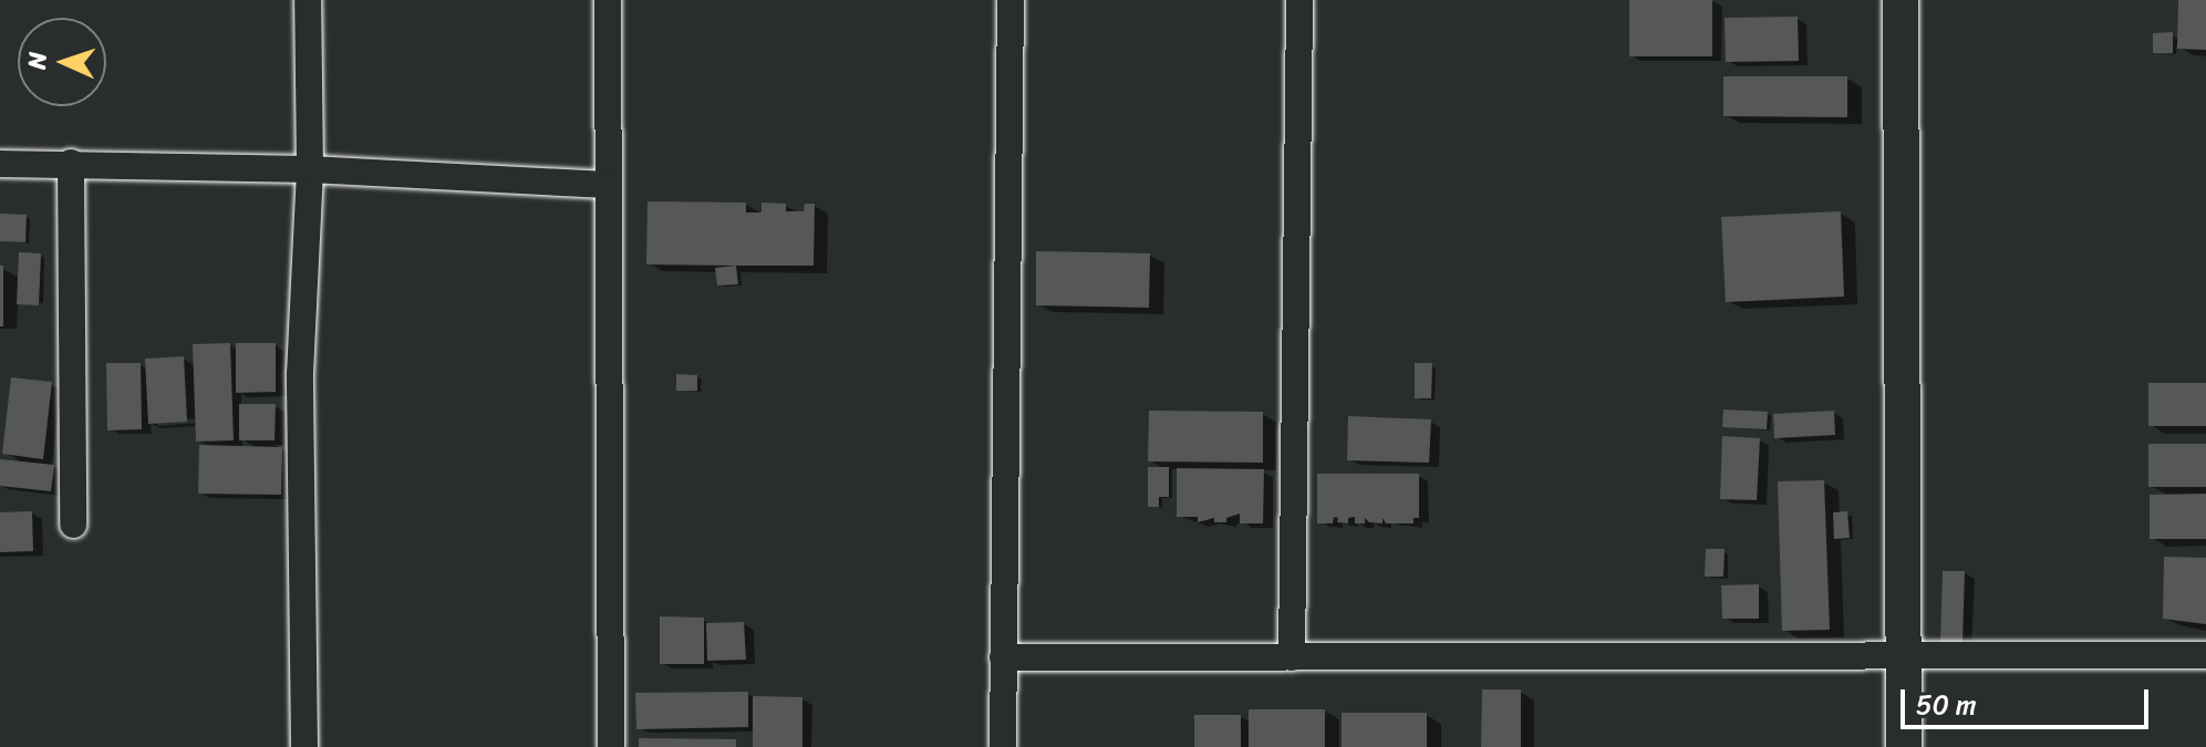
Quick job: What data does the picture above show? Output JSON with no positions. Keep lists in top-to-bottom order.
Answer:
{
  "scale_bar": "50 m",
  "north": "left"
}
